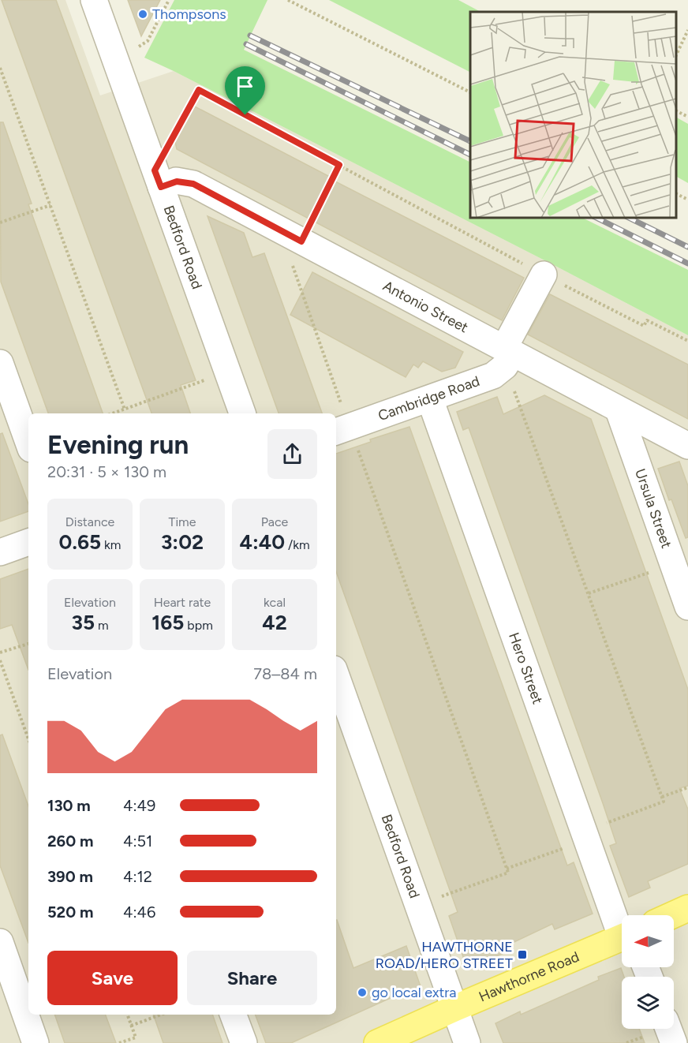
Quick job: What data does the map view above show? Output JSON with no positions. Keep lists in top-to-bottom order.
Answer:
{
  "streets": {
    "main road": ["Hawthorne Road"],
    "street": [
      "Bedford Road",
      "Antonio Street",
      "Cambridge Road",
      "Ursula Street",
      "Hero Street"
    ]
  },
  "crossings": [
    ["Bedford Road", "Antonio Street"],
    ["Bedford Road", "Hawthorne Road"],
    ["Antonio Street", "Cambridge Road"],
    ["Antonio Street", "Ursula Street"],
    ["Cambridge Road", "Hero Street"]
  ],
  "places": {
    "other": ["Thompsons", "go local extra"],
    "transit": ["HAWTHORNE ROAD/HERO STREET"]
  },
  "north": "left",
  "page": {
    "heading": ["Evening run", "20:31 · 5 × 130 m"],
    "stats": [
      ["Distance", "0.65 km"],
      ["Time", "3:02"],
      ["Pace", "4:40 /km"],
      ["Elevation", "35 m"],
      ["Heart rate", "165 bpm"],
      ["kcal", "42"]
    ],
    "chart": ["Elevation", "78–84 m"],
    "list": [
      {
        "name": "130 m",
        "note": "4:49"
      },
      {
        "name": "260 m",
        "note": "4:51"
      },
      {
        "name": "390 m",
        "note": "4:12"
      },
      {
        "name": "520 m",
        "note": "4:46"
      }
    ],
    "buttons": ["Save", "Share"]
  }
}
